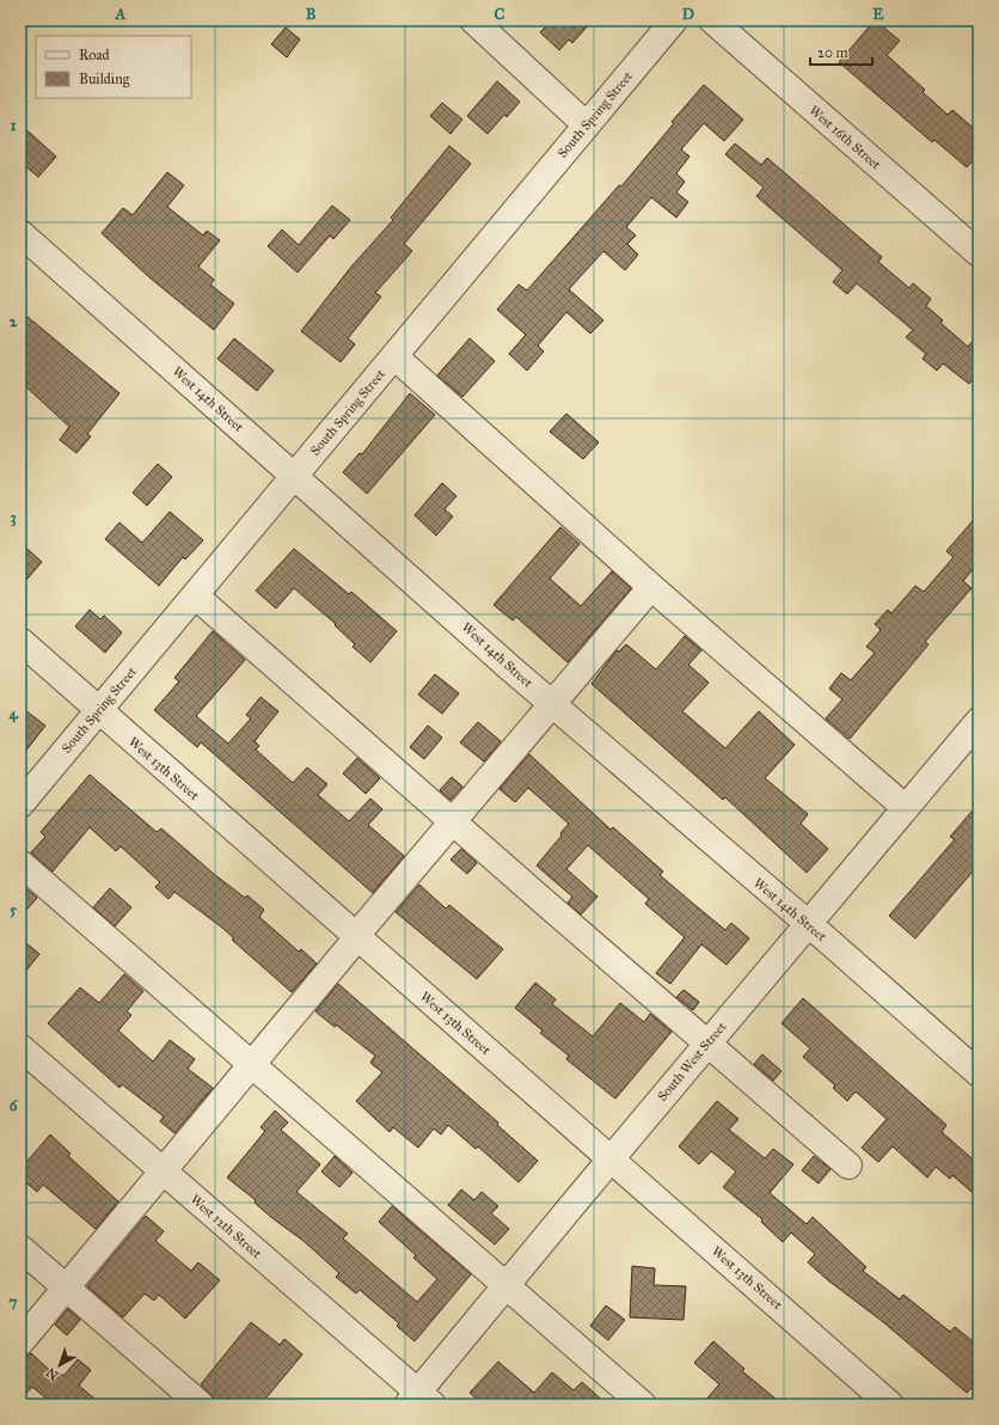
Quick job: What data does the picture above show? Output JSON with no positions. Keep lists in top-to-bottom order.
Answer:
{
  "streets": {
    "street": [
      "South Spring Street",
      "West 16th Street",
      "West 14th Street",
      "West 13th Street",
      "South West Street",
      "West 12th Street"
    ]
  },
  "crossings": [
    ["South Spring Street", "West 14th Street"],
    ["South Spring Street", "West 13th Street"],
    ["West 14th Street", "South West Street"],
    ["West 13th Street", "South West Street"],
    ["South West Street", "West 12th Street"]
  ],
  "legend": ["Road", "Building"],
  "scale_bar": "20 m",
  "north": "bottom left",
  "grid": {
    "columns": [
      "A",
      "B",
      "C",
      "D",
      "E"
    ],
    "rows": [
      "1",
      "2",
      "3",
      "4",
      "5",
      "6",
      "7"
    ]
  }
}
